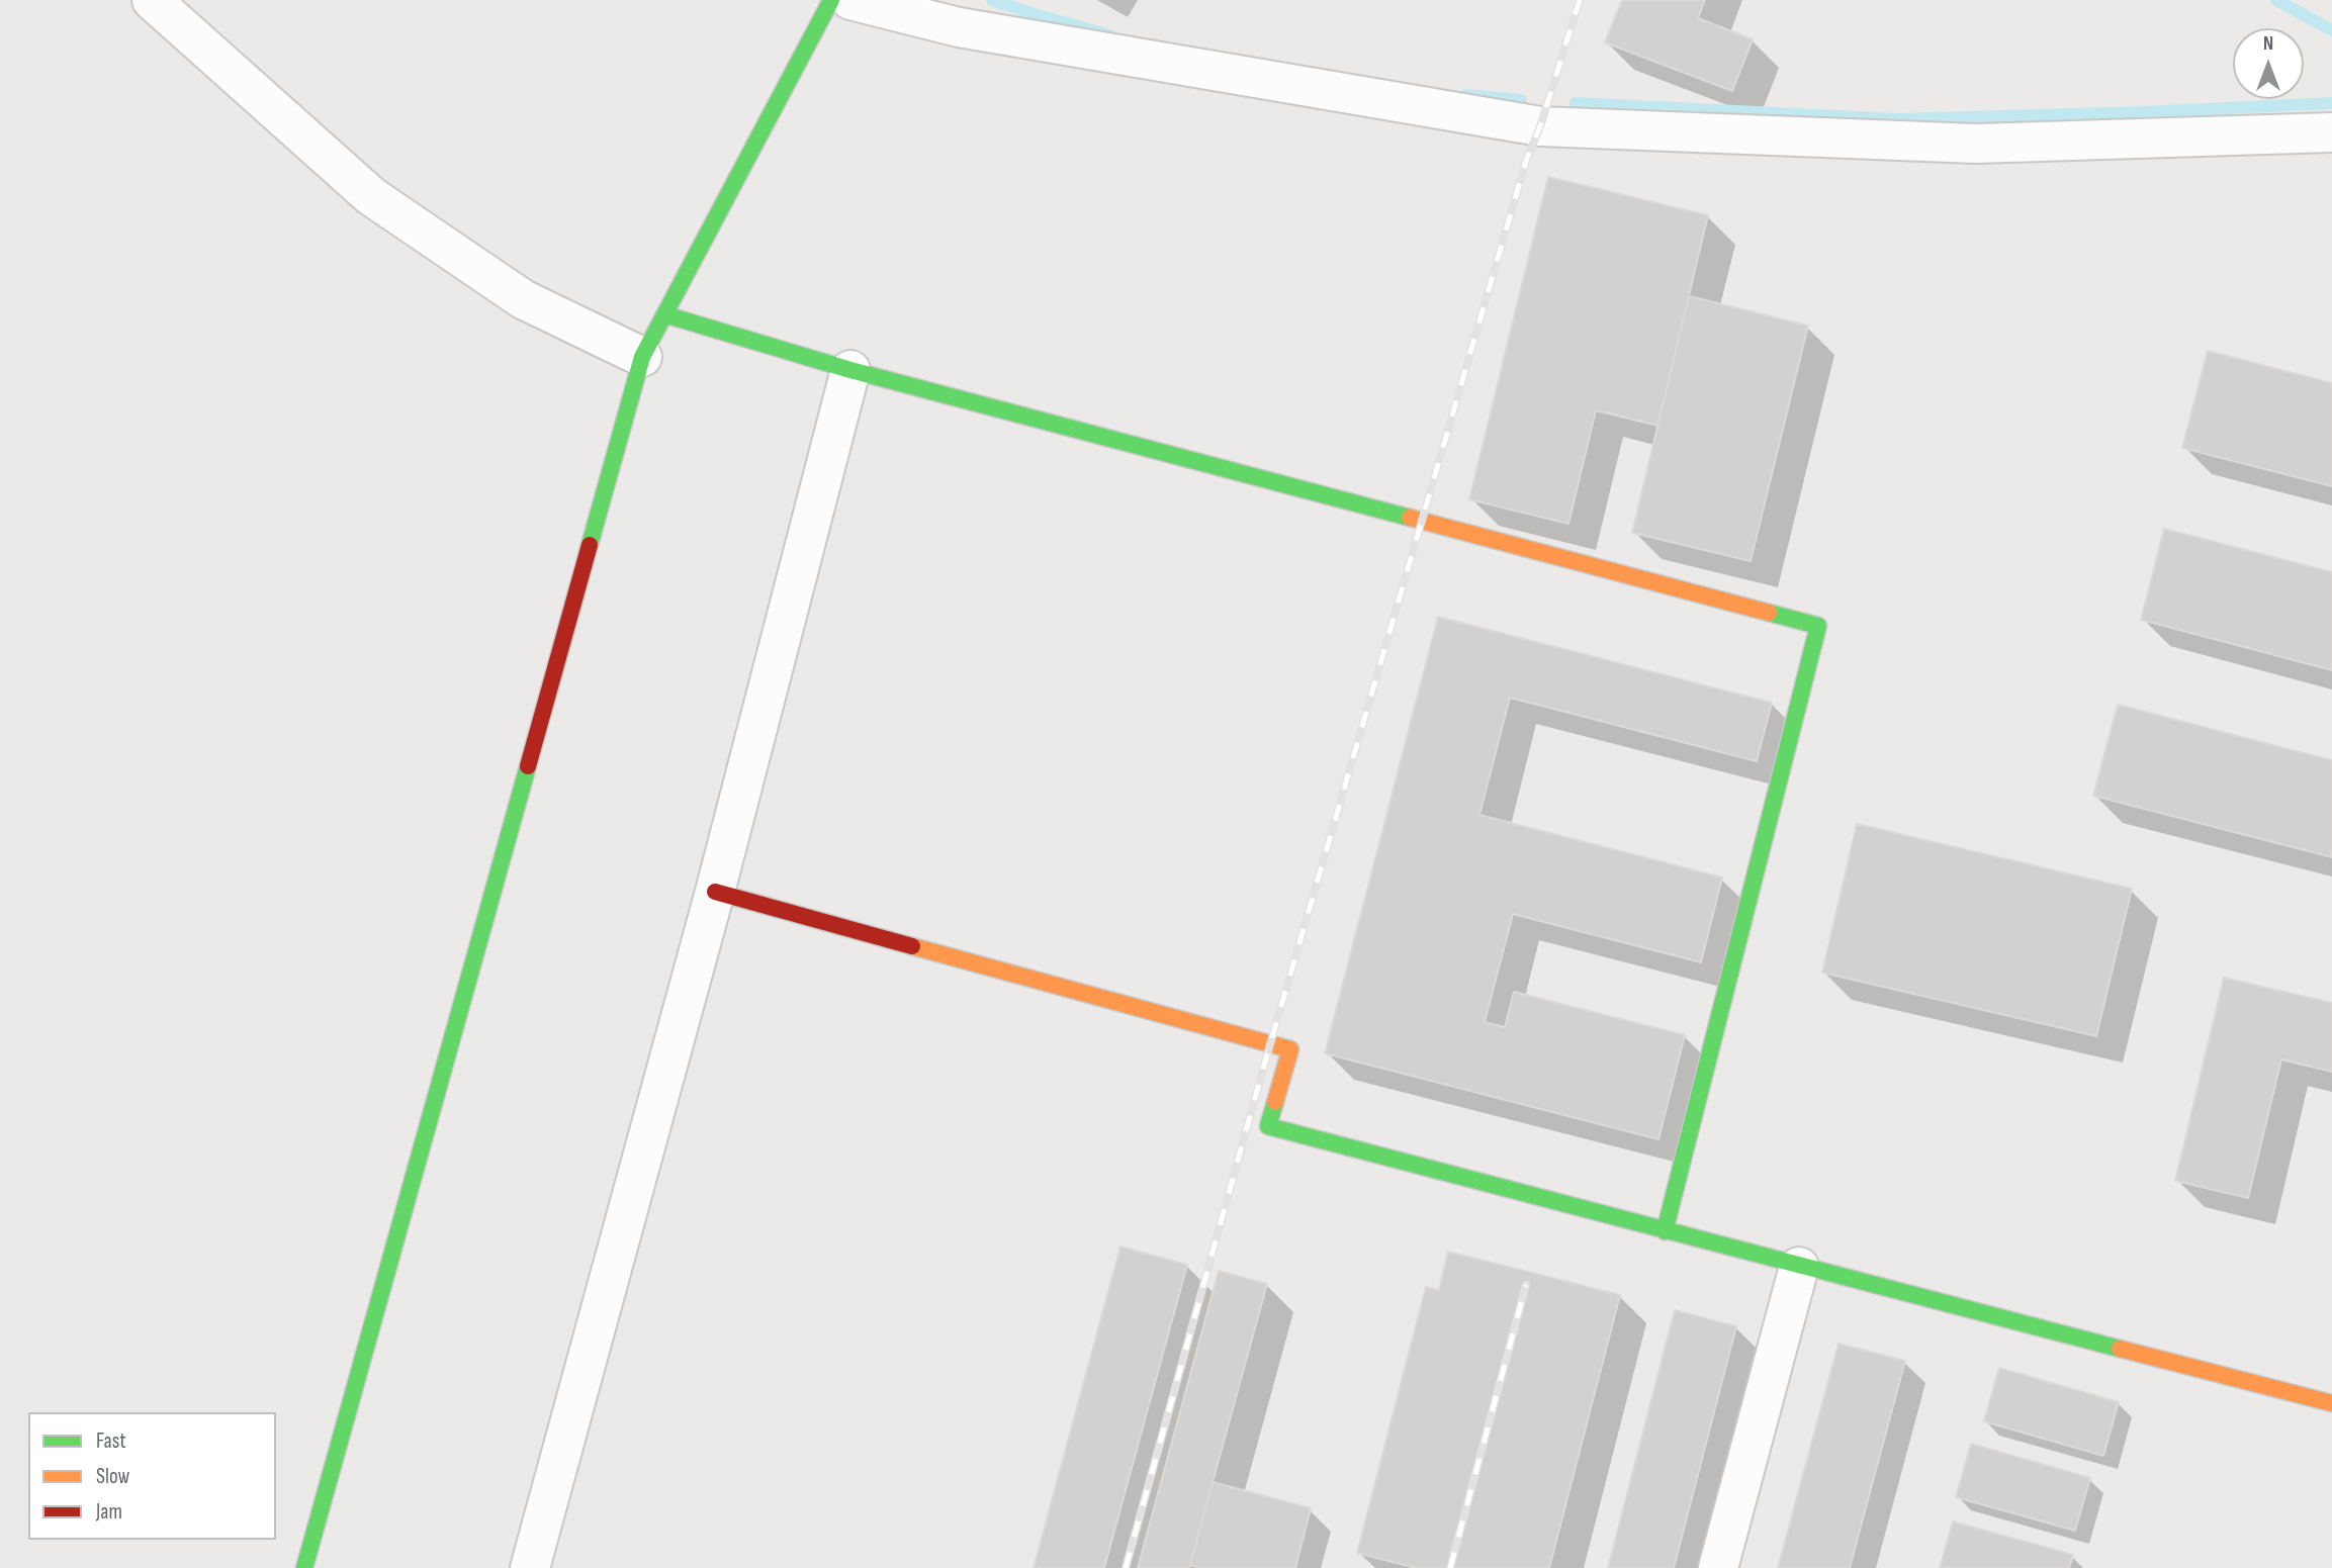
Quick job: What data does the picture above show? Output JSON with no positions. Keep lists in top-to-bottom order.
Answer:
{
  "legend": ["Fast", "Slow", "Jam"],
  "north": "top"
}
